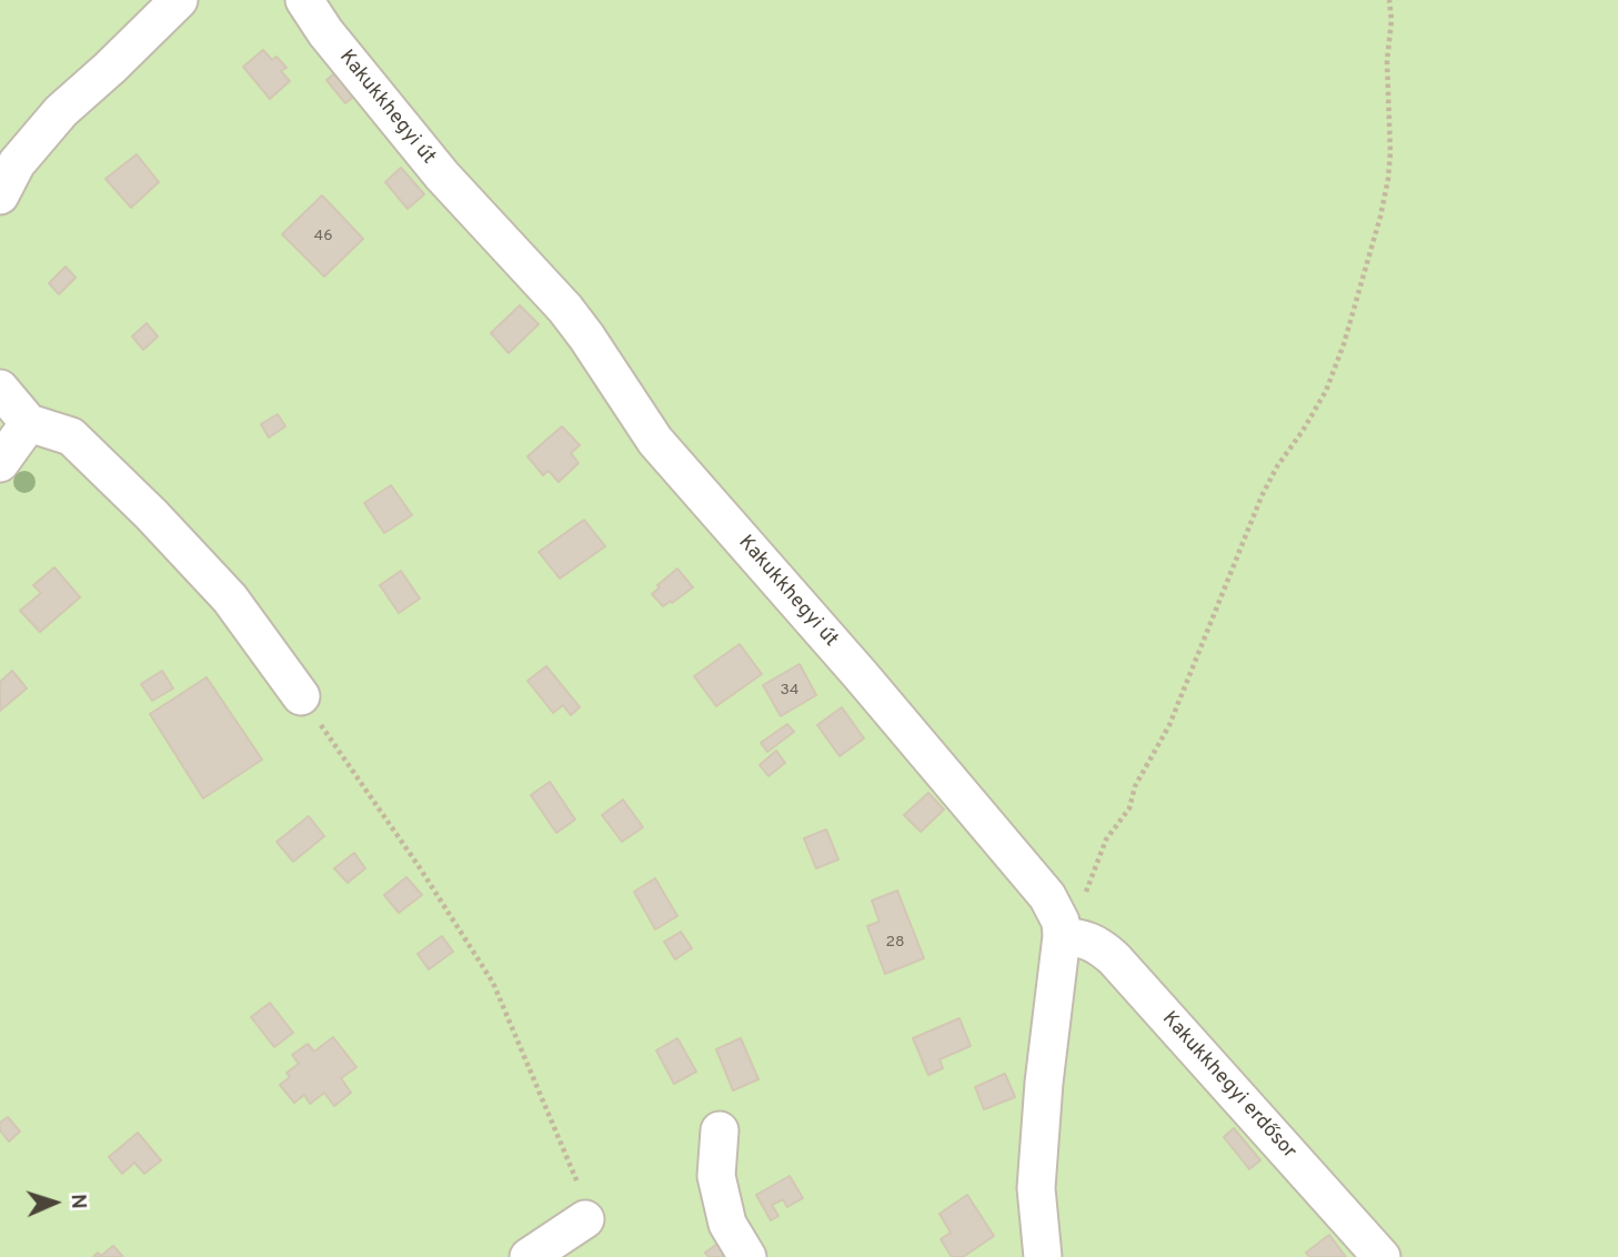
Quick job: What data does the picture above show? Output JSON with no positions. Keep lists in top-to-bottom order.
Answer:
{
  "streets": {
    "street": ["Kakukkhegyi út", "Kakukkhegyi erdősor"]
  },
  "crossings": [
    ["Kakukkhegyi út", "Kakukkhegyi erdősor"]
  ],
  "house_numbers": ["46", "34", "28"],
  "north": "right"
}
